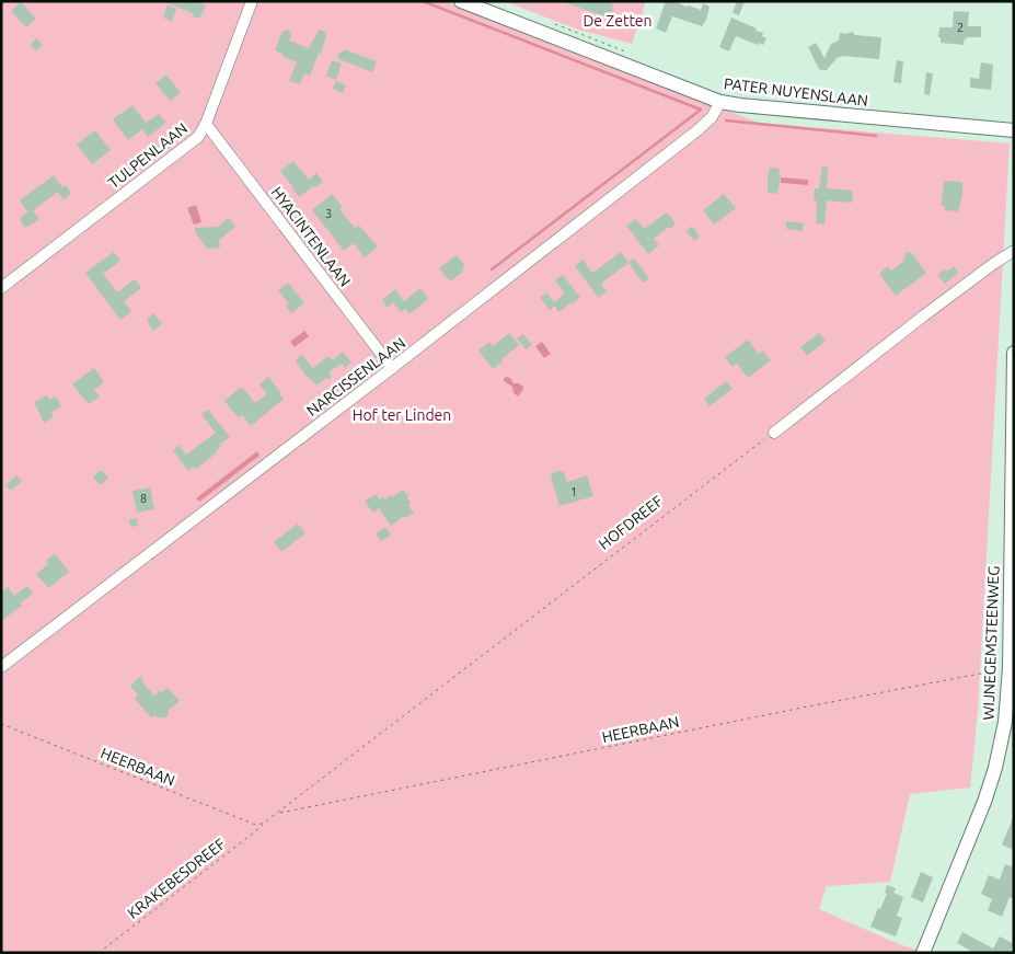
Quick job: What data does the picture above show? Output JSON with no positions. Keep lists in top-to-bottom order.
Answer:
{
  "streets": {
    "street": [
      "PATER NUYENSLAAN",
      "TULPENLAAN",
      "HYACINTENLAAN",
      "NARCISSENLAAN",
      "WIJNEGEMSTEENWEG"
    ],
    "path": ["HOFDREEF", "HEERBAAN", "KRAKEBESDREEF"]
  },
  "crossings": [
    ["PATER NUYENSLAAN", "NARCISSENLAAN"],
    ["TULPENLAAN", "HYACINTENLAAN"],
    ["HYACINTENLAAN", "NARCISSENLAAN"],
    ["HOFDREEF", "HEERBAAN"],
    ["HOFDREEF", "KRAKEBESDREEF"],
    ["WIJNEGEMSTEENWEG", "HEERBAAN"],
    ["HEERBAAN", "KRAKEBESDREEF"]
  ],
  "parks": ["De Zetten", "Hof ter Linden"],
  "house_numbers": [
    "2",
    "3",
    "1",
    "8"
  ]
}
